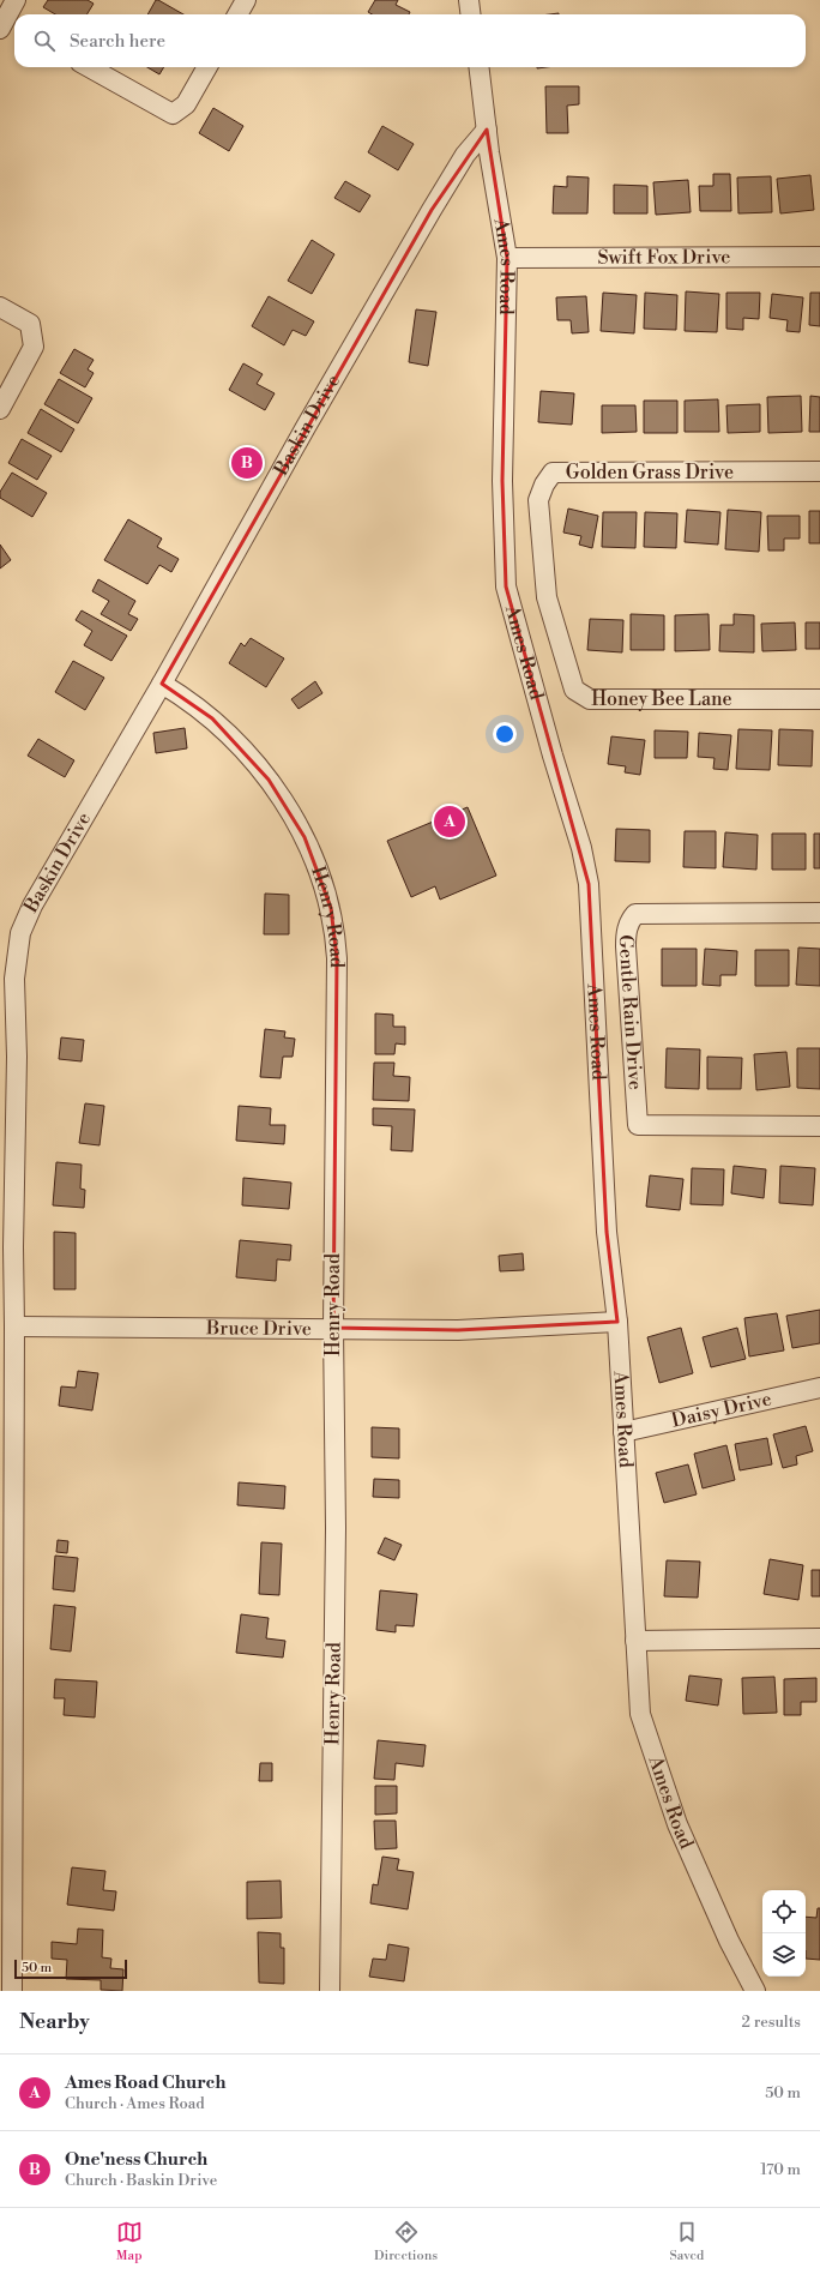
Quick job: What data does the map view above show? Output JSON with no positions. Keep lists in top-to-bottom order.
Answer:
{
  "streets": {
    "street": [
      "Swift Fox Drive",
      "Ames Road",
      "Baskin Drive",
      "Golden Grass Drive",
      "Honey Bee Lane",
      "Henry Road",
      "Gentle Rain Drive",
      "Bruce Drive",
      "Daisy Drive"
    ]
  },
  "crossings": [
    ["Swift Fox Drive", "Ames Road"],
    ["Ames Road", "Baskin Drive"],
    ["Ames Road", "Bruce Drive"],
    ["Ames Road", "Daisy Drive"],
    ["Baskin Drive", "Henry Road"],
    ["Baskin Drive", "Bruce Drive"],
    ["Golden Grass Drive", "Honey Bee Lane"],
    ["Henry Road", "Bruce Drive"]
  ],
  "scale_bar": "50 m",
  "page": {
    "search": "Search here",
    "pins": ["B", "A"],
    "scale": "50 m",
    "heading": ["Nearby", "2 results"],
    "list": [
      {
        "mark": "A",
        "name": "Ames Road Church",
        "note": "Church · Ames Road",
        "value": "50 m"
      },
      {
        "mark": "B",
        "name": "One'ness Church",
        "note": "Church · Baskin Drive",
        "value": "170 m"
      }
    ],
    "nav": ["Map", "Directions", "Saved"]
  }
}
